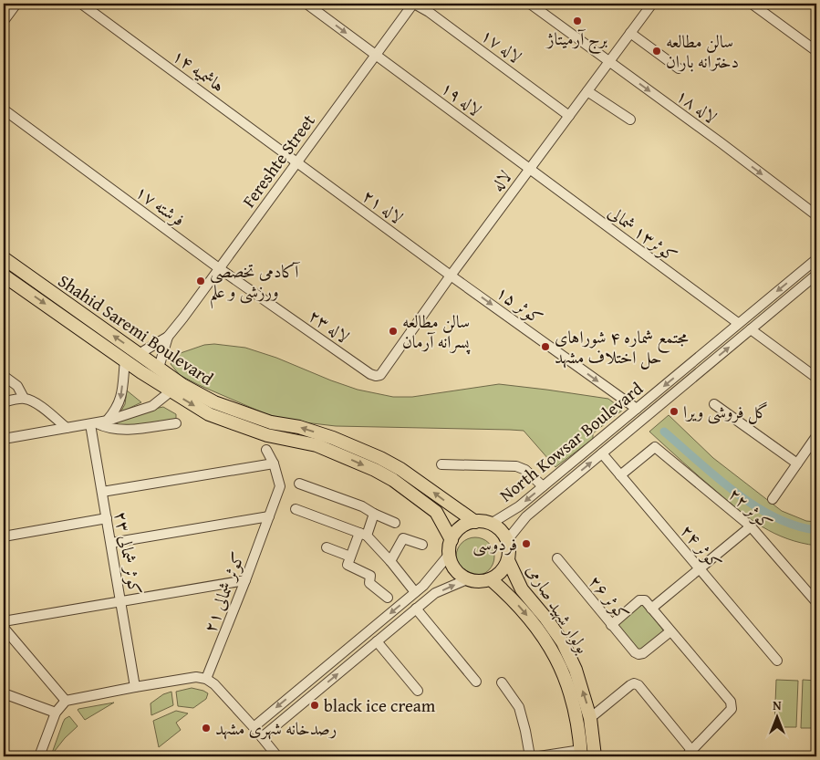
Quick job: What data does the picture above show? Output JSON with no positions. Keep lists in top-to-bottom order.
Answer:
{
  "streets": {
    "main road": ["Shahid Saremi Boulevard", "بولوار شهید صارمی"],
    "street": [
      "لاله ۱۷",
      "هاشمیه ۱۴",
      "لاله ۱۹",
      "لاله ۱۸",
      "Fereshte Street",
      "لاله",
      "فرشته ۱۷",
      "لاله ۲۱",
      "کوثر۱۳ شمالی",
      "کوثر ۱۵",
      "لاله ۲۳",
      "North Kowsar Boulevard",
      "کوثر ۲۲",
      "کوثر ۲۴",
      "کوثر شمالی ۲۳",
      "کوثر شمالی ۲۱",
      "کوثر ۲۶"
    ]
  },
  "crossings": [
    ["لاله ۱۷", "Fereshte Street"],
    ["لاله ۱۷", "لاله"],
    ["هاشمیه ۱۴", "Fereshte Street"],
    ["هاشمیه ۱۴", "لاله ۲۱"],
    ["لاله ۱۹", "Fereshte Street"],
    ["لاله ۱۹", "لاله"],
    ["لاله ۱۹", "کوثر۱۳ شمالی"],
    ["لاله ۱۸", "لاله"],
    ["Fereshte Street", "فرشته ۱۷"],
    ["Fereshte Street", "لاله ۲۱"],
    ["Fereshte Street", "لاله ۲۳"],
    ["Fereshte Street", "Shahid Saremi Boulevard"],
    ["لاله", "لاله ۲۱"],
    ["لاله", "کوثر۱۳ شمالی"],
    ["لاله", "کوثر ۱۵"],
    ["لاله", "لاله ۲۳"],
    ["فرشته ۱۷", "لاله ۲۳"],
    ["لاله ۲۱", "کوثر ۱۵"],
    ["کوثر۱۳ شمالی", "North Kowsar Boulevard"],
    ["کوثر ۱۵", "North Kowsar Boulevard"],
    ["Shahid Saremi Boulevard", "North Kowsar Boulevard"],
    ["Shahid Saremi Boulevard", "بولوار شهید صارمی"],
    ["North Kowsar Boulevard", "کوثر ۲۴"],
    ["North Kowsar Boulevard", "بولوار شهید صارمی"],
    ["کوثر ۲۲", "کوثر ۲۴"]
  ],
  "one_way": ["کوثر ۱۵"],
  "places": [
    "برج آرمیتاژ",
    "سالن مطالعه دخترانه باران",
    "آکادمی تخصصی ورزشی و علم",
    "سالن مطالعه پسرانه آرمان",
    "مجتمع شماره ۴ شوراهای حل اختلاف مشهد",
    "گل فروشی ویرا",
    "فردوسی",
    "black ice cream",
    "رصدخانه شهری مشهد"
  ],
  "north": "top"
}
